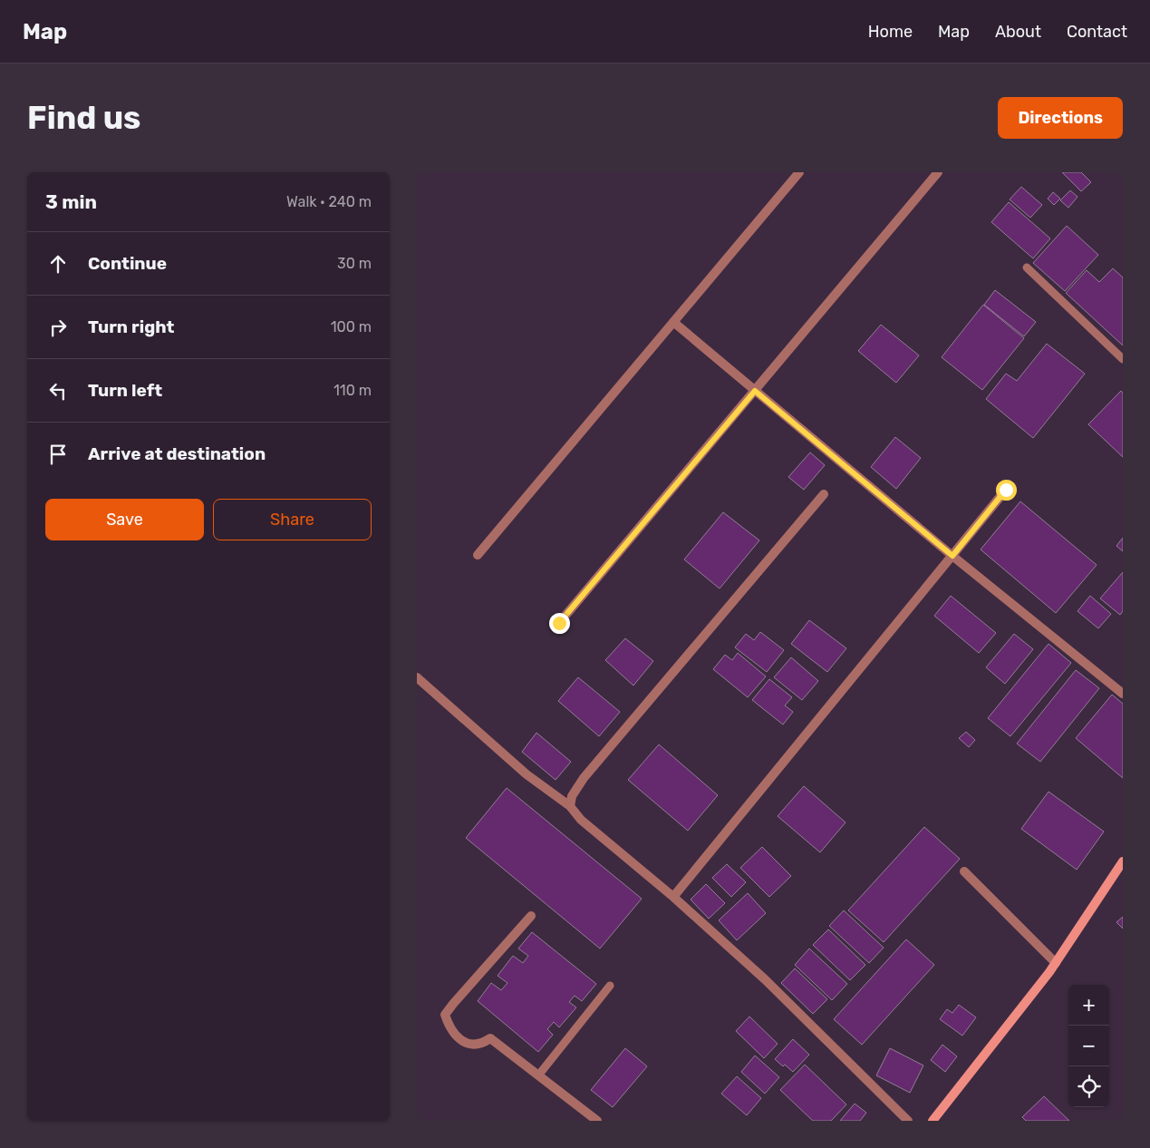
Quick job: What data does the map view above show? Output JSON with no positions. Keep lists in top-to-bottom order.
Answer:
{
  "page": {
    "header": "Map",
    "nav": [
      "Home",
      "Map",
      "About",
      "Contact"
    ],
    "buttons": [
      "Directions",
      ["Save", "Share"]
    ],
    "title": "Find us",
    "heading": ["3 min", "Walk · 240 m"],
    "list": [
      ["Continue", "30 m"],
      ["Turn right", "100 m"],
      ["Turn left", "110 m"],
      "Arrive at destination"
    ],
    "map_buttons": ["+", "−"]
  }
}
